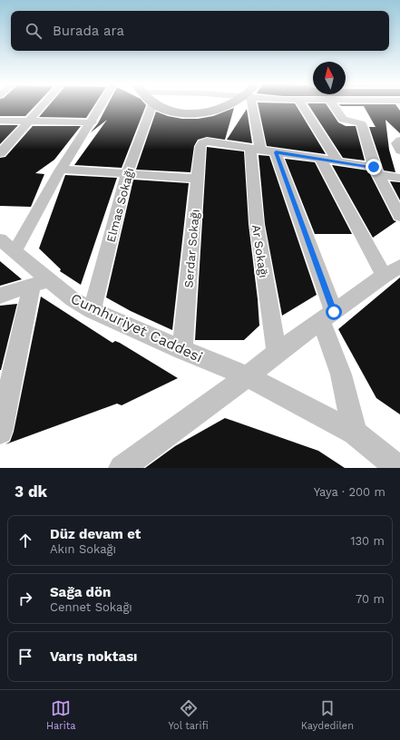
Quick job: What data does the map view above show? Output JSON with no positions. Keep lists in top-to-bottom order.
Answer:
{
  "streets": {
    "street": [
      "Elmas Sokağı",
      "Serdar Sokağı",
      "Ar Sokağı",
      "Cumhuriyet Caddesi"
    ]
  },
  "crossings": [
    ["Elmas Sokağı", "Cumhuriyet Caddesi"],
    ["Serdar Sokağı", "Ar Sokağı"],
    ["Serdar Sokağı", "Cumhuriyet Caddesi"]
  ],
  "north": "top",
  "page": {
    "search": "Burada ara",
    "heading": ["3 dk", "Yaya · 200 m"],
    "list": [
      ["Düz devam et", "Akın Sokağı", "130 m"],
      ["Sağa dön", "Cennet Sokağı", "70 m"],
      "Varış noktası"
    ],
    "nav": ["Harita", "Yol tarifi", "Kaydedilen"]
  }
}
